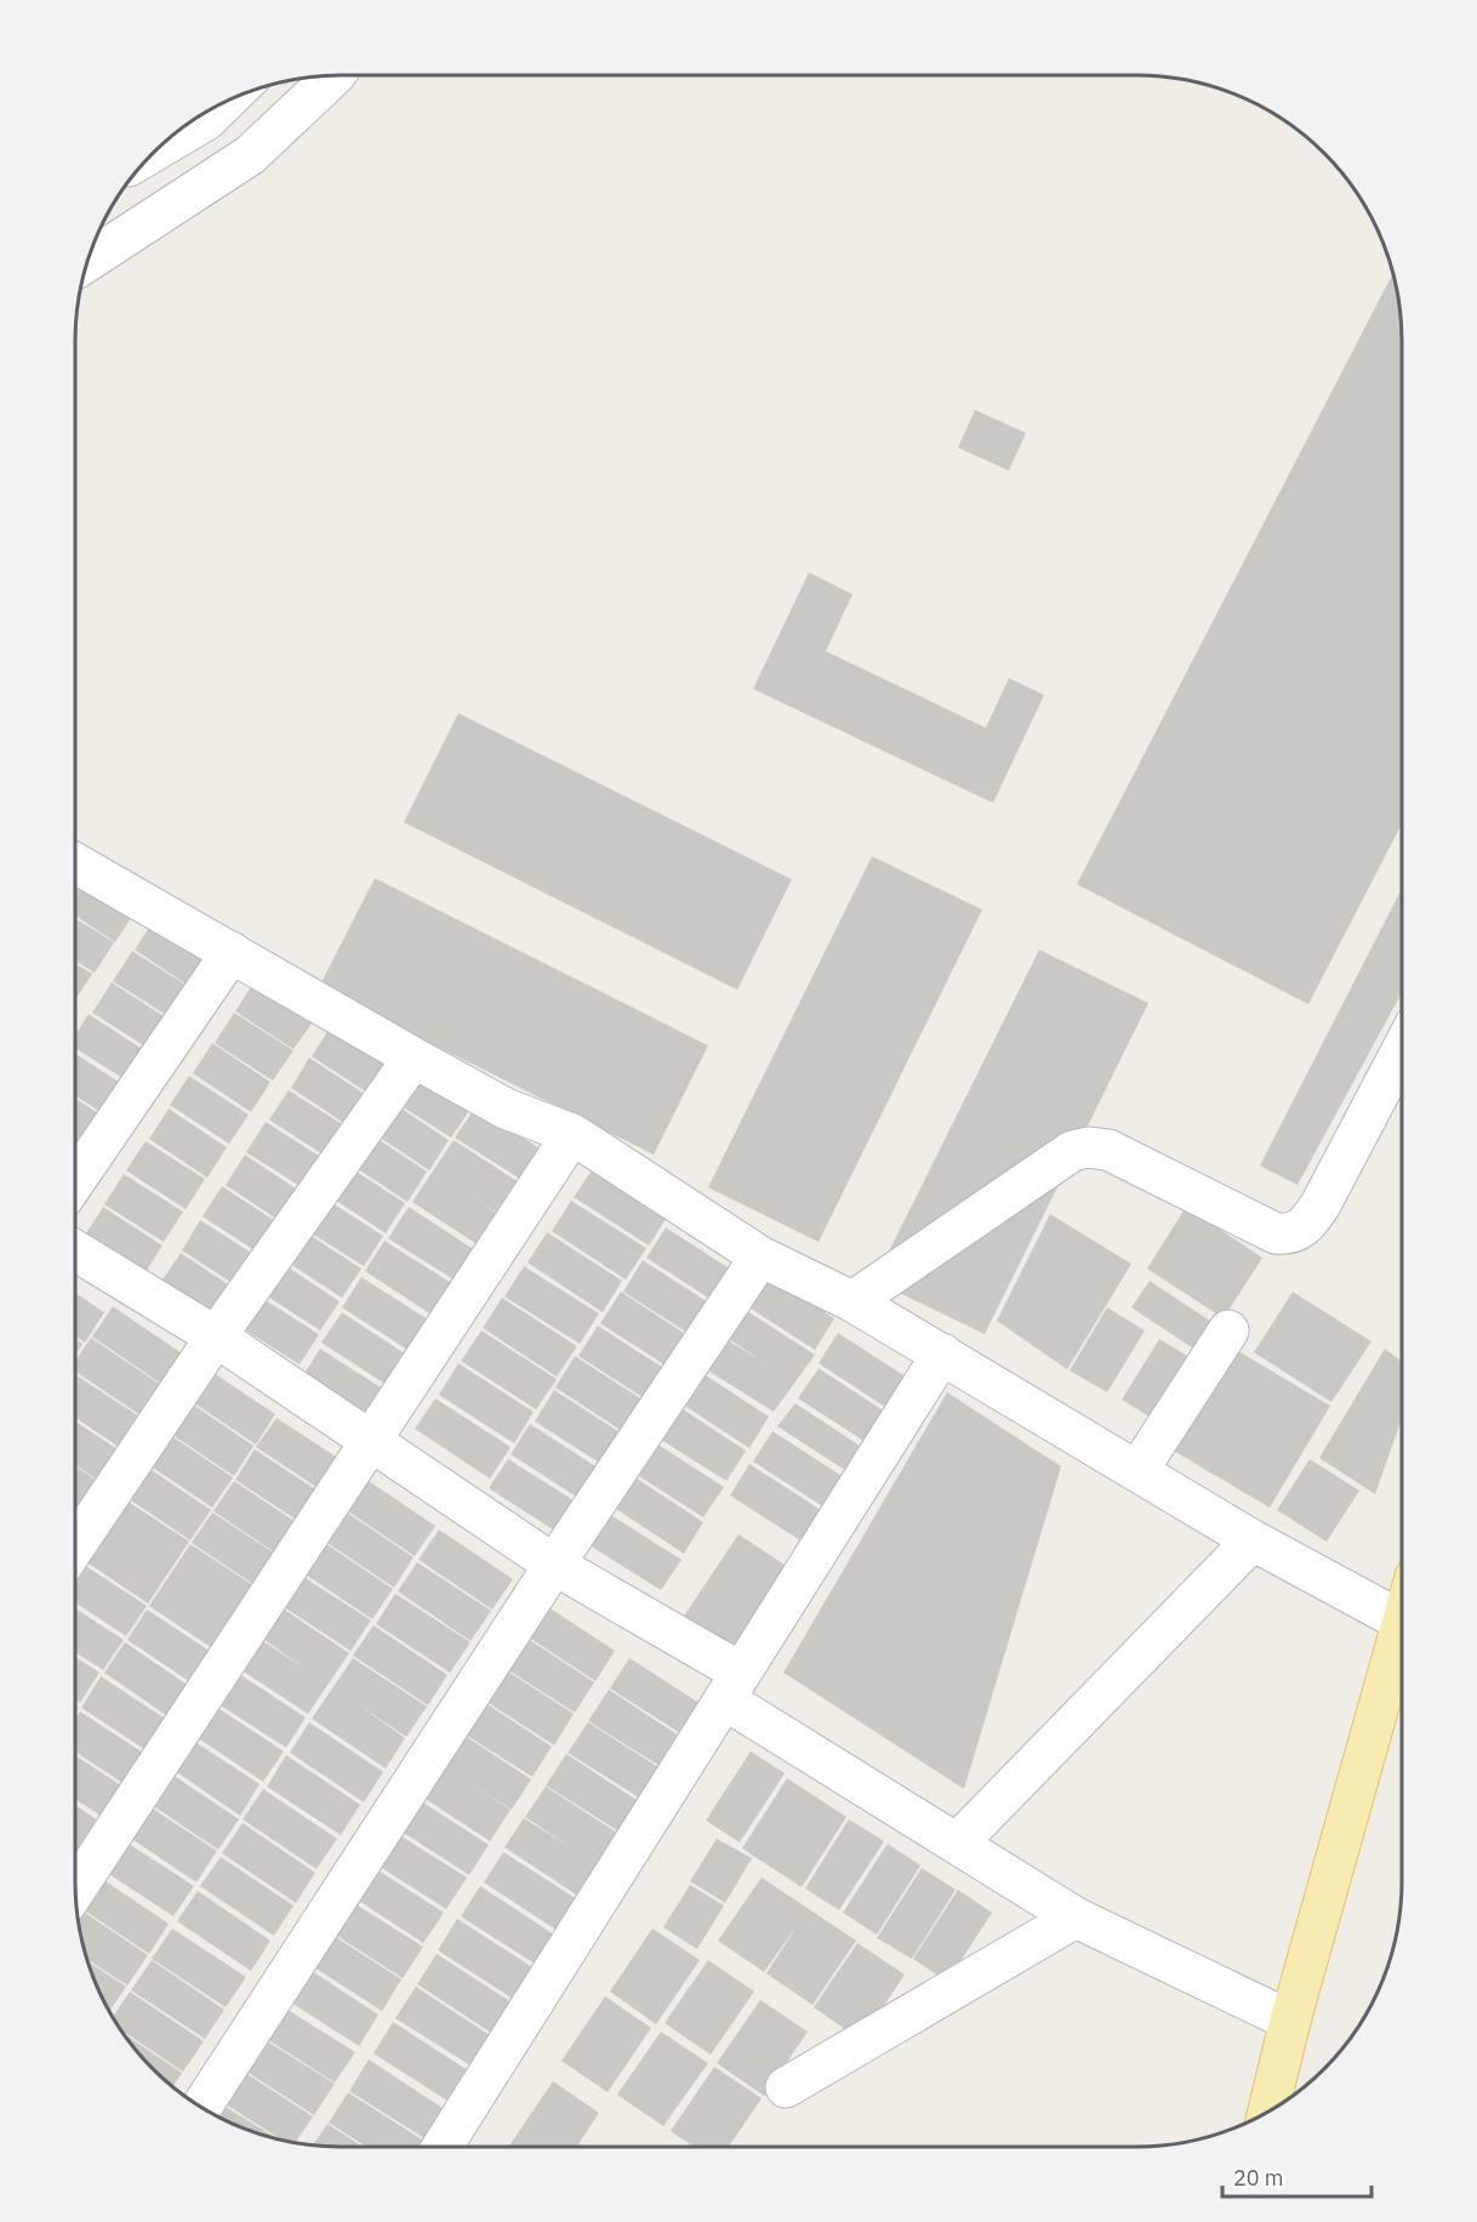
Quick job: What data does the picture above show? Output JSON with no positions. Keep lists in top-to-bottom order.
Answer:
{
  "scale_bar": "20 m"
}
